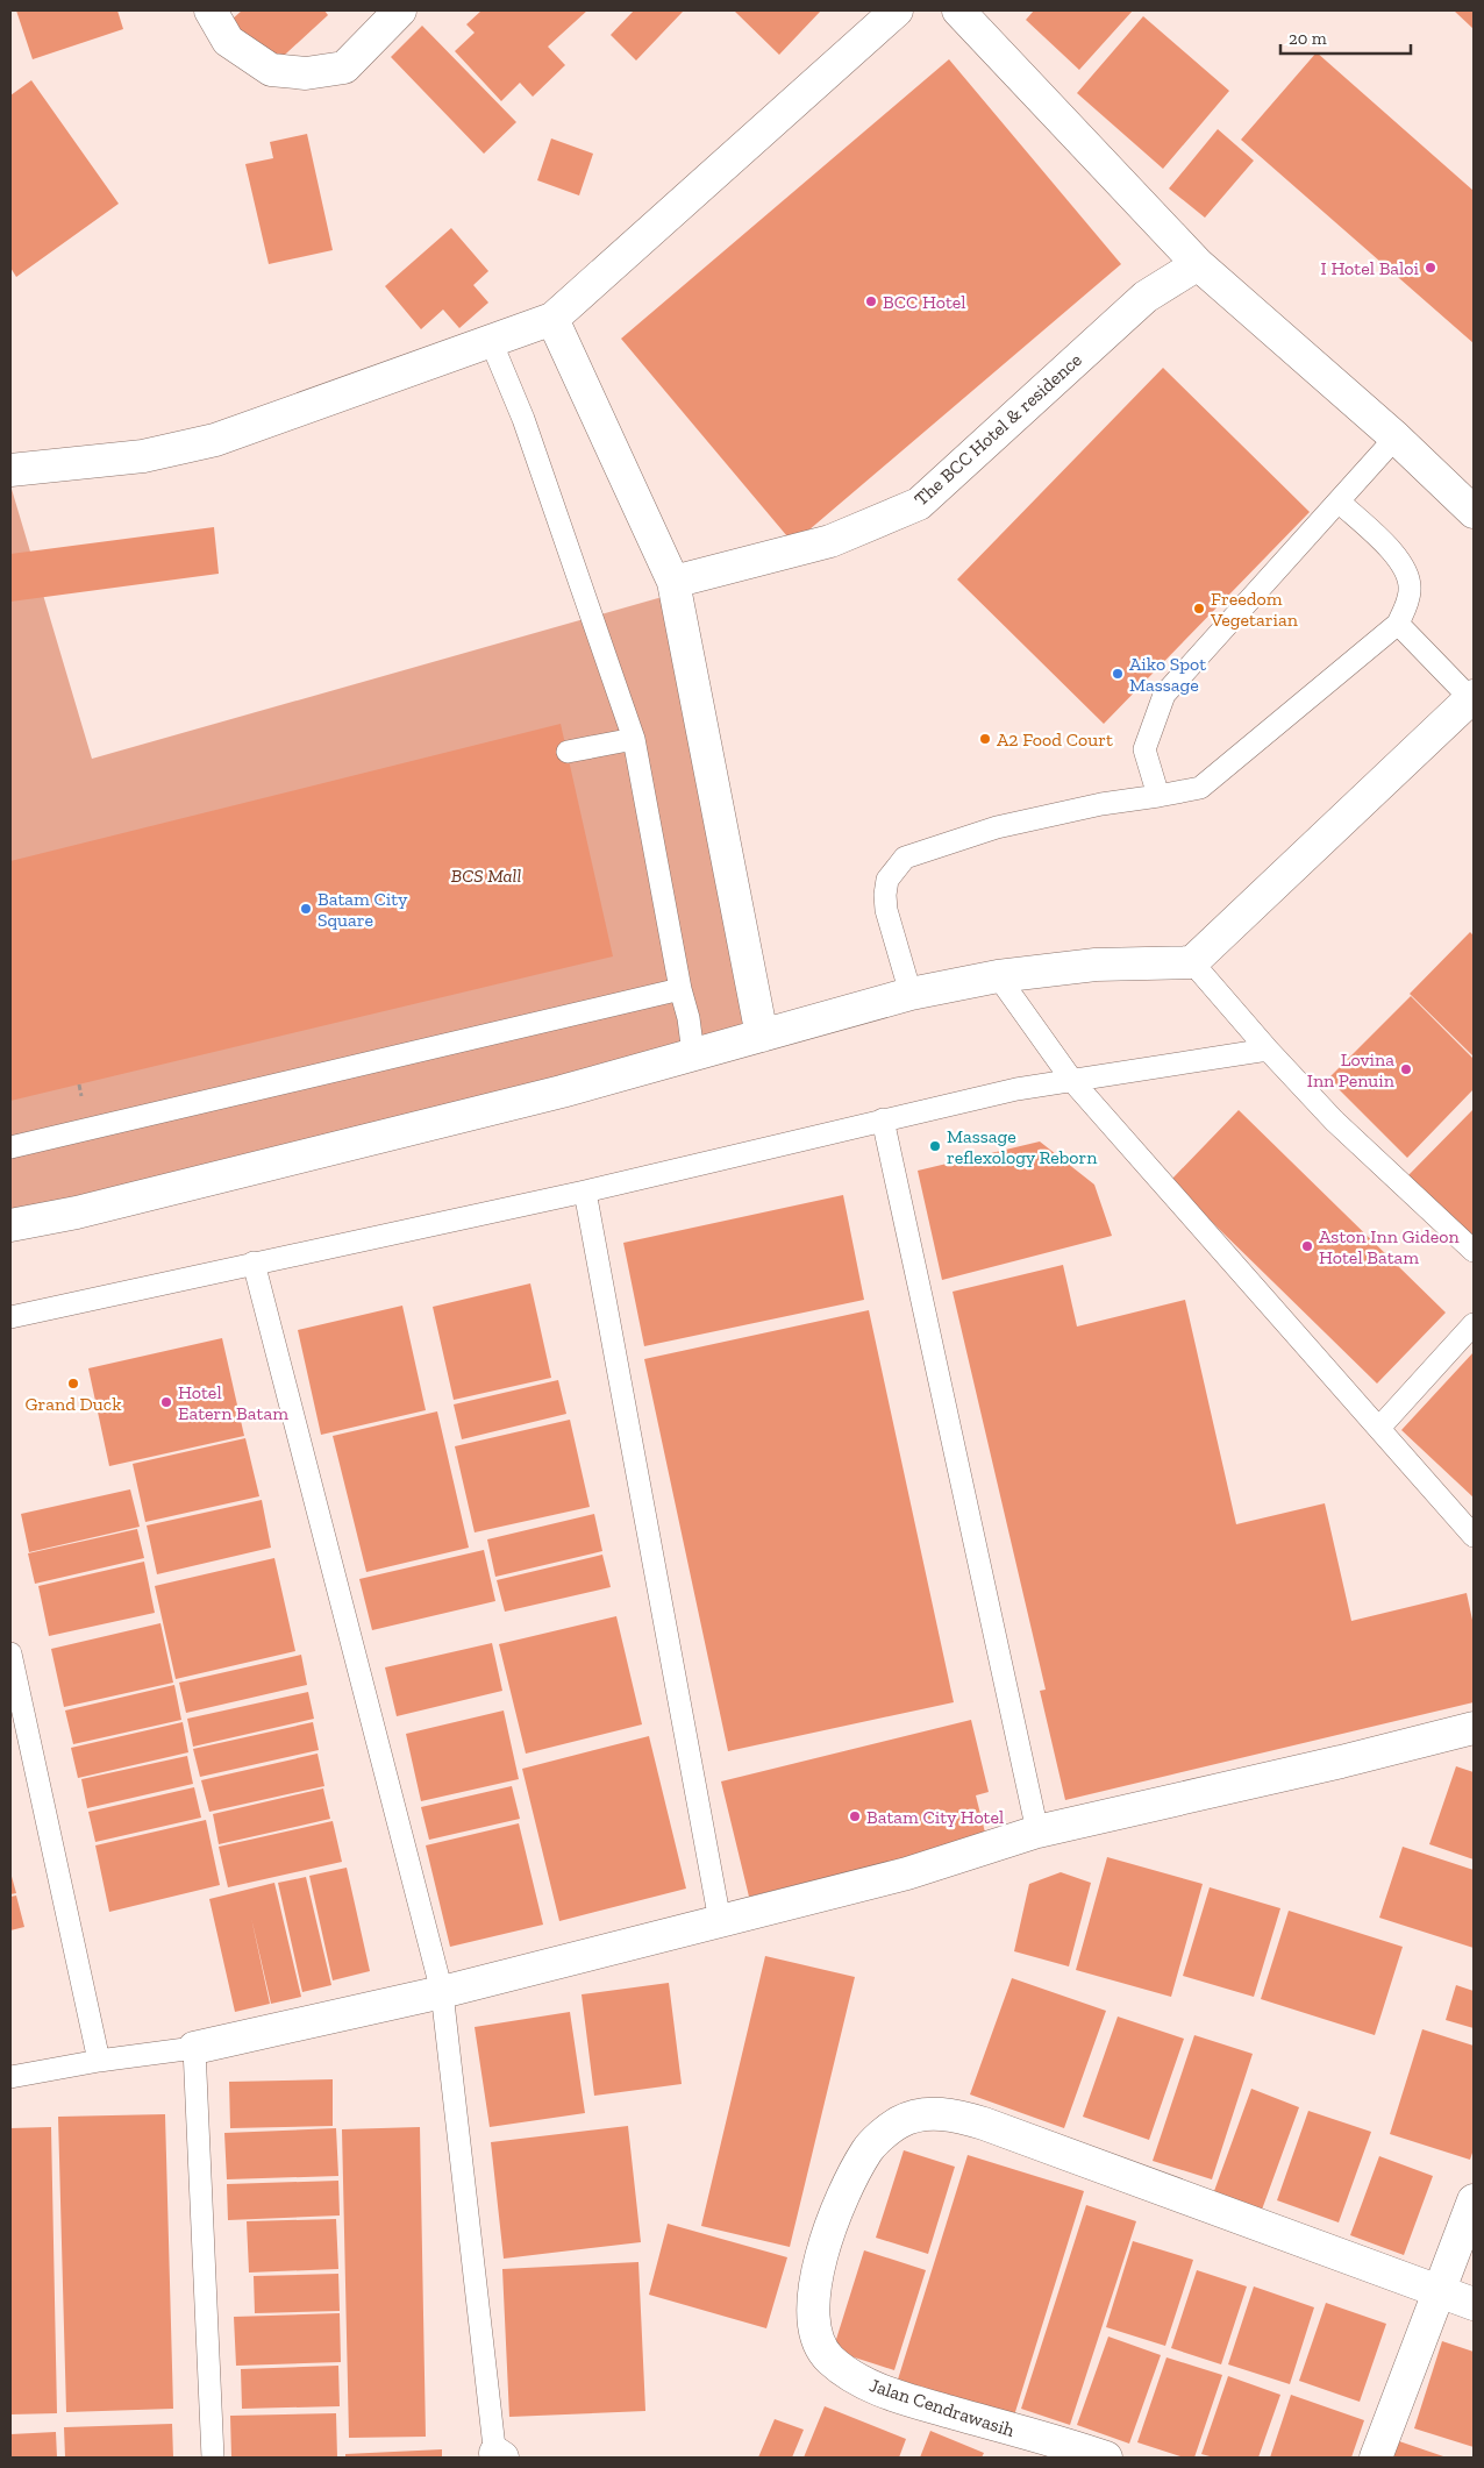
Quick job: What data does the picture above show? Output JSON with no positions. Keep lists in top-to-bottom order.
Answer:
{
  "streets": {
    "street": ["The BCC Hotel & residence", "Jalan Cendrawasih"]
  },
  "parks": ["BCS Mall"],
  "places": [
    "I Hotel Baloi",
    "BCC Hotel",
    "Freedom Vegetarian",
    "Aiko Spot Massage",
    "A2 Food Court",
    "Batam City Square",
    "Lovina Inn Penuin",
    "Massage reflexology Reborn",
    "Aston Inn Gideon Hotel Batam",
    "Grand Duck",
    "Hotel Eatern Batam",
    "Batam City Hotel"
  ],
  "scale_bar": "20 m"
}
